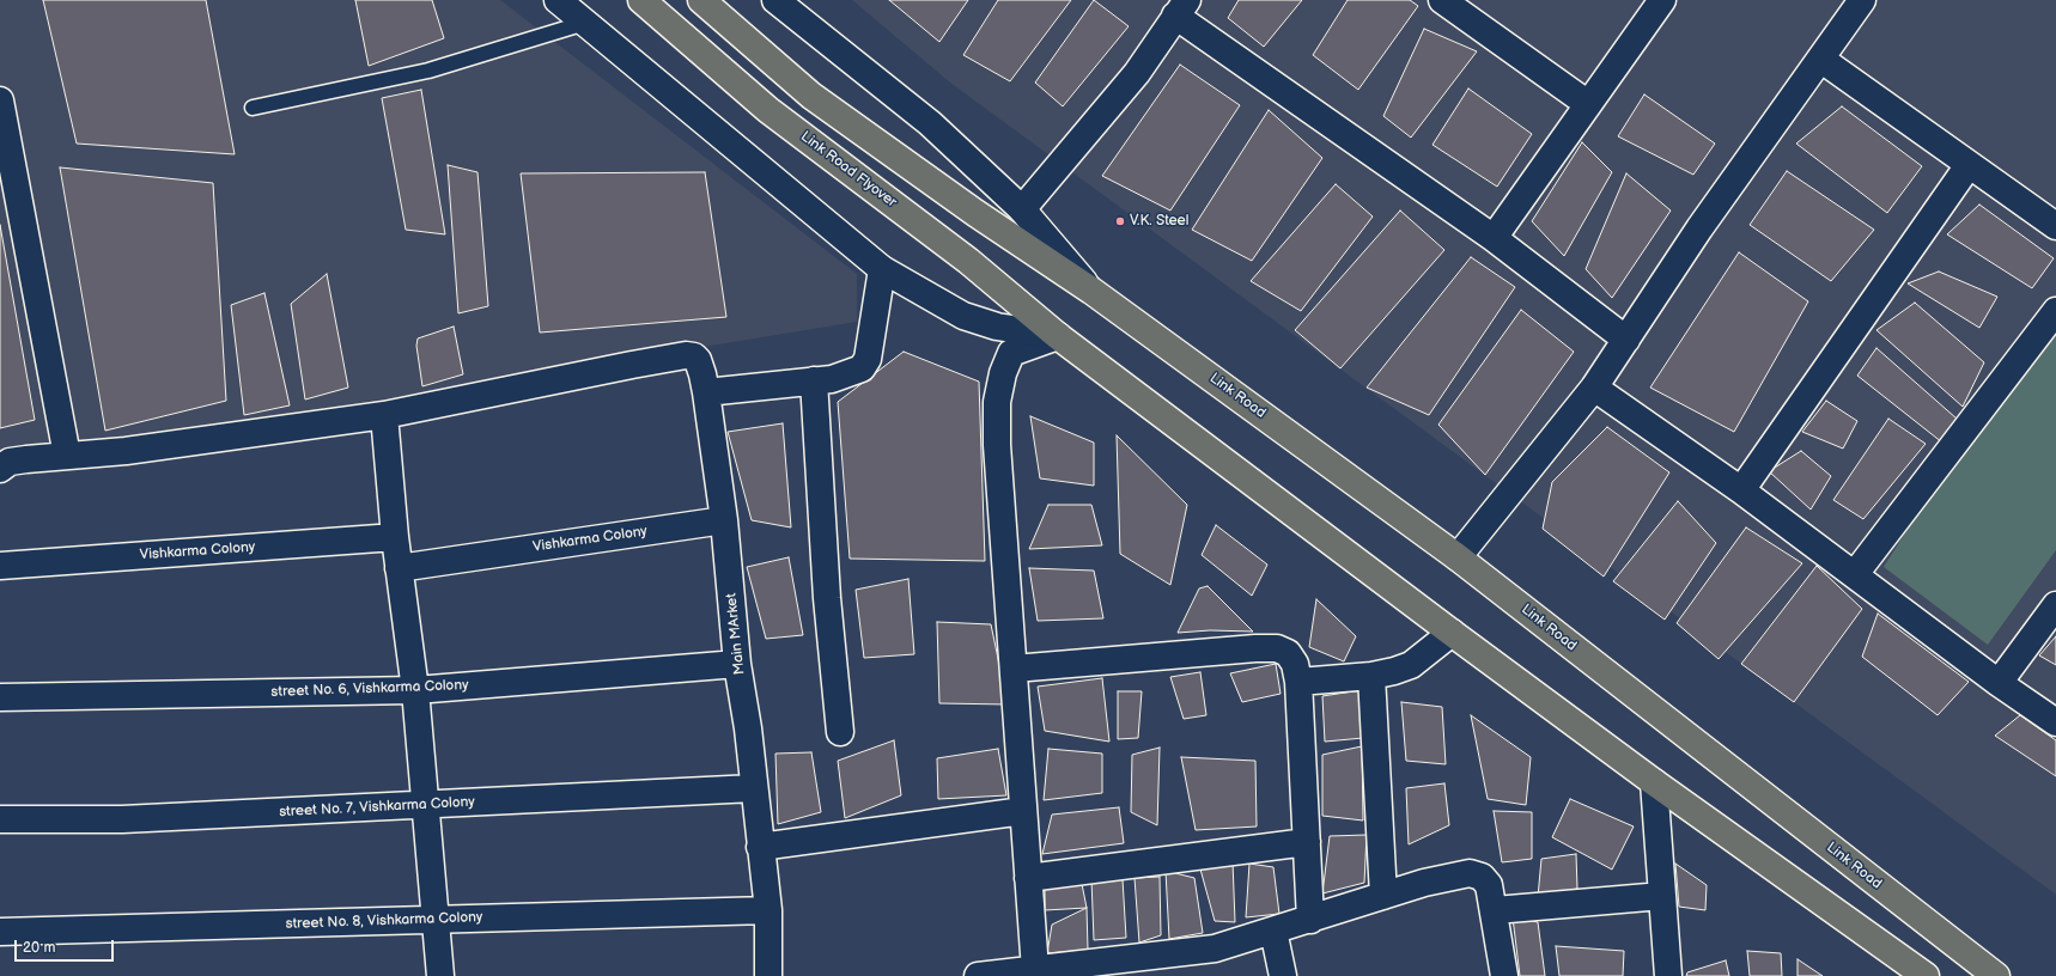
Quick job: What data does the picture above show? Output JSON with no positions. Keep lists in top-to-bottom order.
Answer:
{
  "streets": {
    "main road": ["Link Road Flyover", "Link Road"],
    "street": [
      "Vishkarma Colony",
      "Main MArket",
      "street No. 6, Vishkarma Colony",
      "street No. 7, Vishkarma Colony",
      "street No. 8, Vishkarma Colony"
    ]
  },
  "crossings": [
    ["Vishkarma Colony", "Main MArket"],
    ["Main MArket", "street No. 6, Vishkarma Colony"],
    ["Main MArket", "street No. 7, Vishkarma Colony"],
    ["Main MArket", "street No. 8, Vishkarma Colony"]
  ],
  "places": ["V.K. Steel"],
  "scale_bar": "20 m"
}
